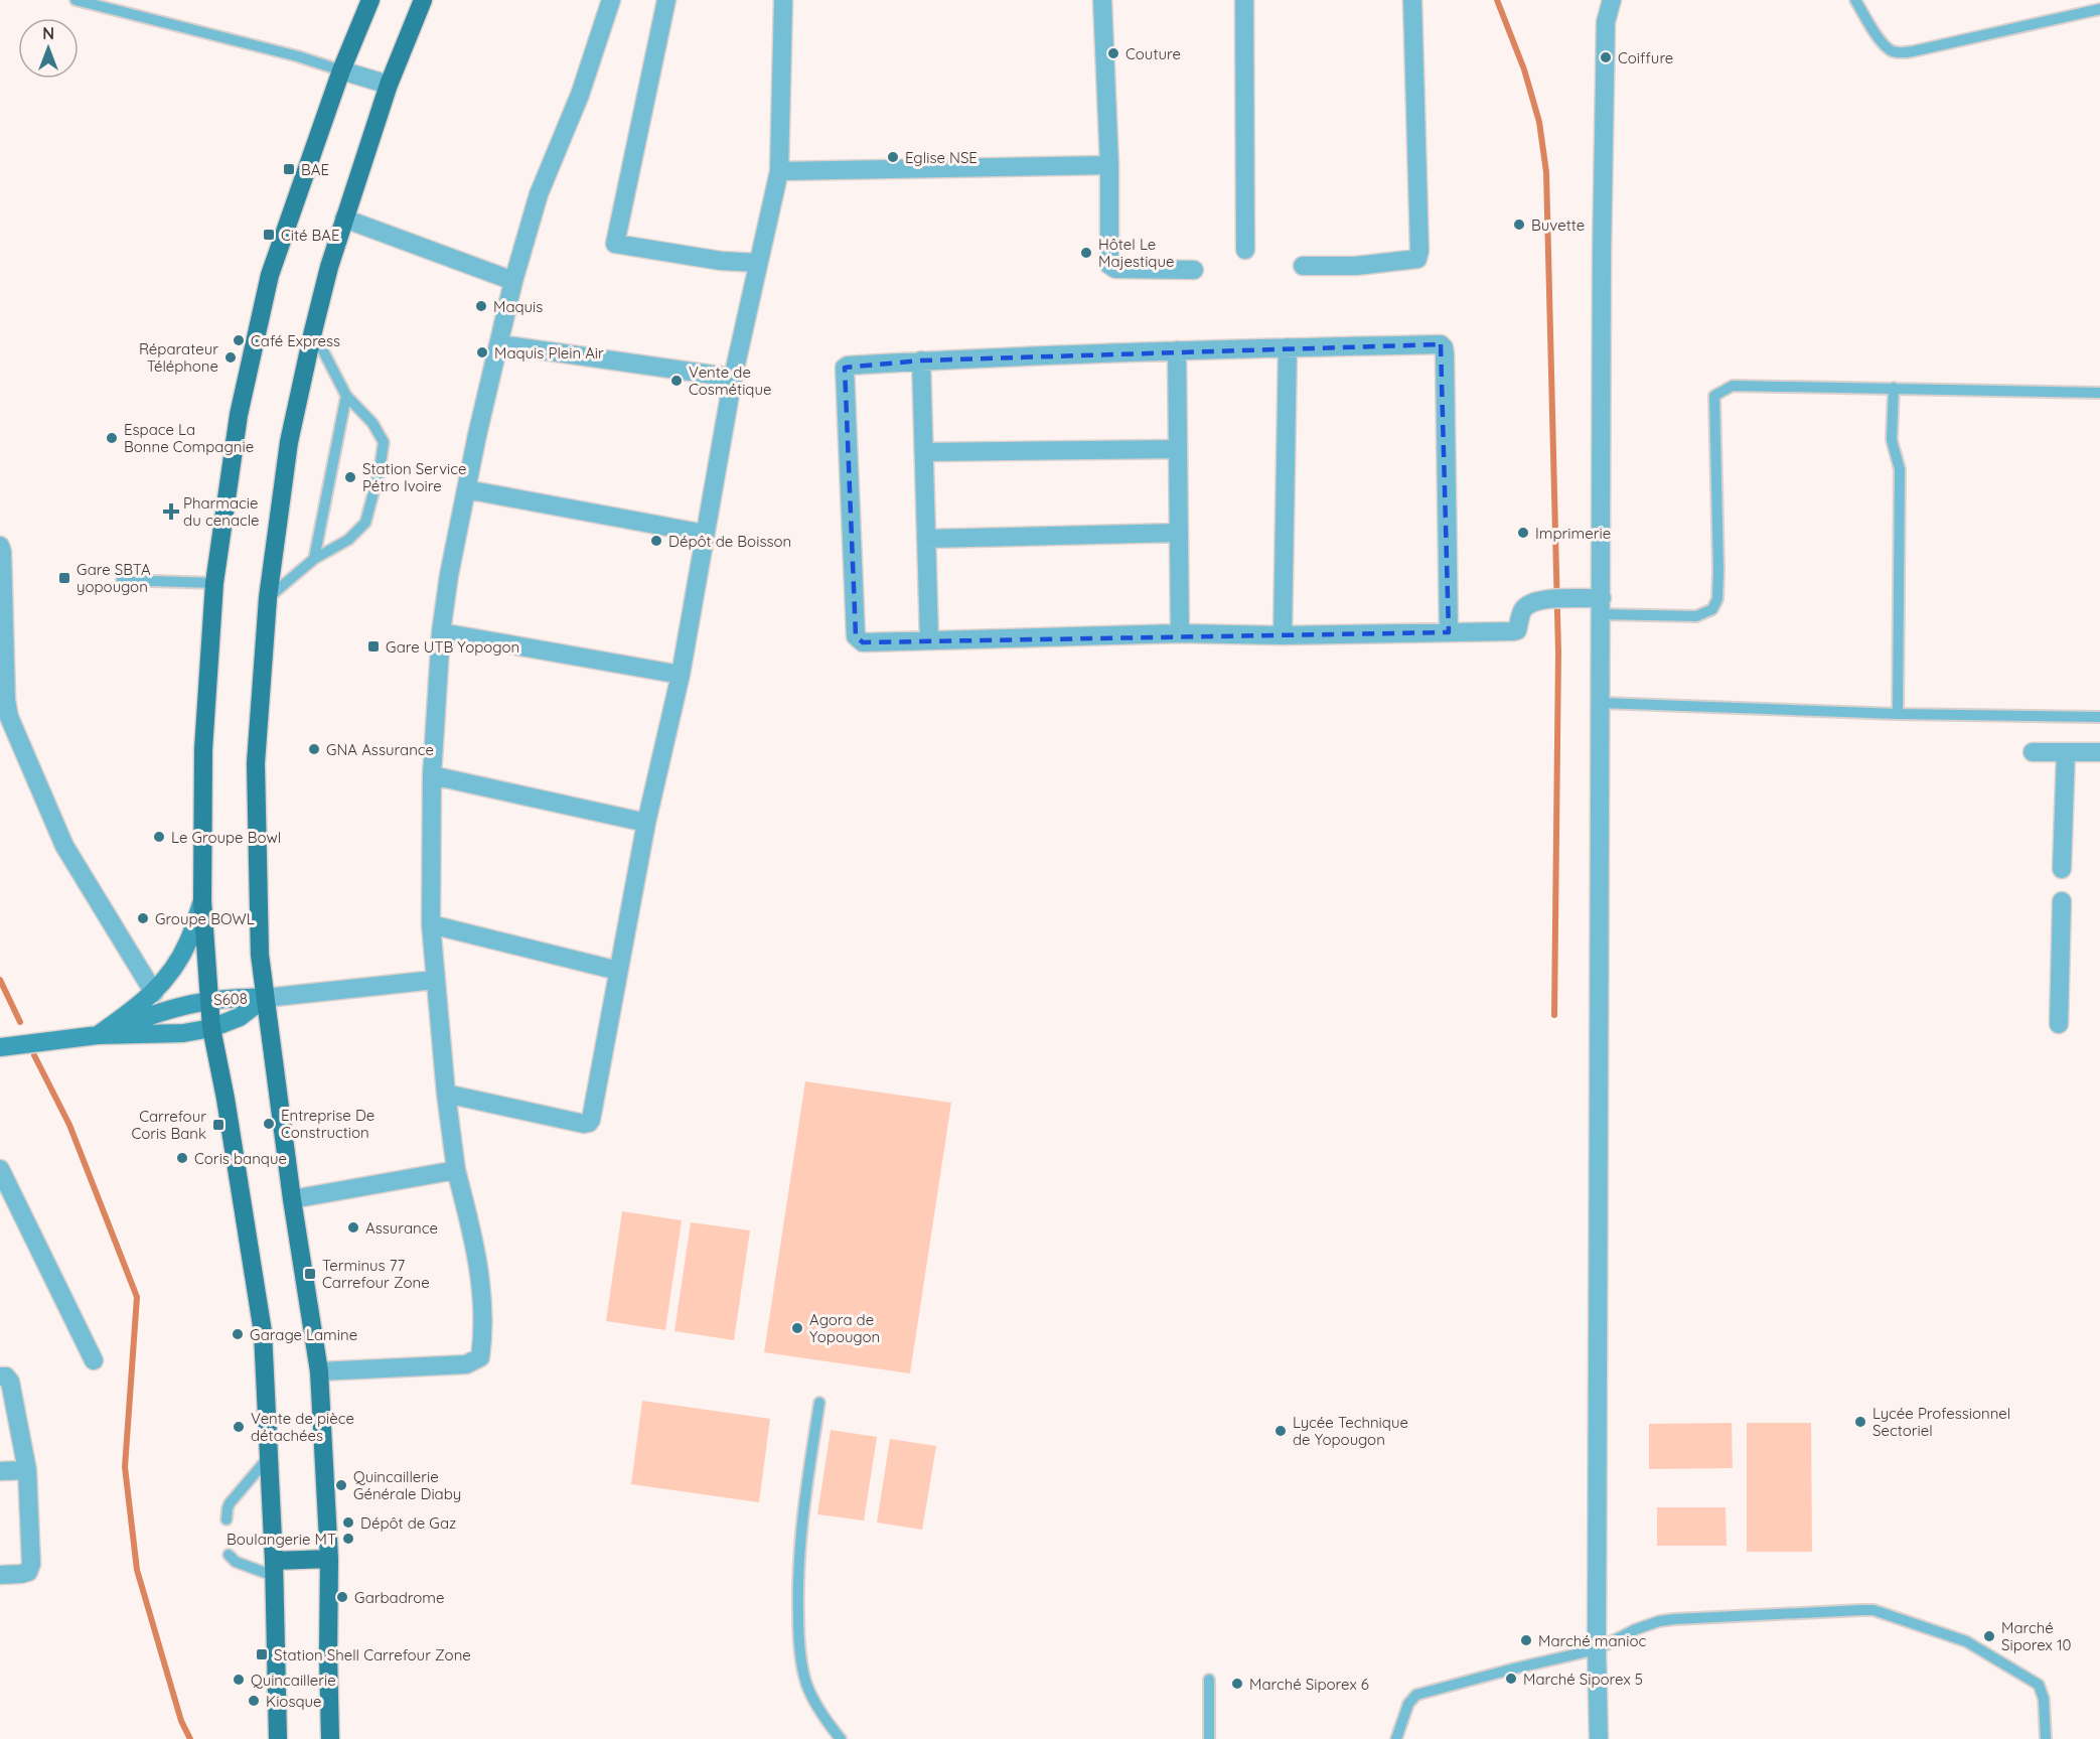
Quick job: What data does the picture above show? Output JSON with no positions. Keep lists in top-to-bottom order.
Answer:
{
  "streets": {
    "street": ["S608"]
  },
  "places": {
    "other": [
      "Couture",
      "Coiffure",
      "Eglise NSE",
      "Buvette",
      "Hôtel Le Majestique",
      "Maquis",
      "Café Express",
      "Maquis Plein Air",
      "Réparateur Téléphone",
      "Vente de Cosmétique",
      "Espace La Bonne Compagnie",
      "Station Service Pétro Ivoire",
      "Imprimerie",
      "Dépôt de Boisson",
      "GNA Assurance",
      "Le Groupe Bowl",
      "Groupe BOWL",
      "Entreprise De Construction",
      "Coris banque",
      "Assurance",
      "Agora de Yopougon",
      "Garage Lamine",
      "Lycée Professionnel Sectoriel",
      "Vente de pièce détachées",
      "Lycée Technique de Yopougon",
      "Quincaillerie Générale Diaby",
      "Dépôt de Gaz",
      "Boulangerie MT",
      "Garbadrome",
      "Marché Siporex 10",
      "Marché manioc",
      "Marché Siporex 5",
      "Quincaillerie",
      "Marché Siporex 6",
      "Kiosque"
    ],
    "transit": [
      "BAE",
      "Cité BAE",
      "Gare SBTA yopougon",
      "Gare UTB Yopogon",
      "Carrefour Coris Bank",
      "Terminus 77 Carrefour Zone",
      "Station Shell Carrefour Zone"
    ],
    "health": ["Pharmacie du cenacle"]
  },
  "north": "top"
}
